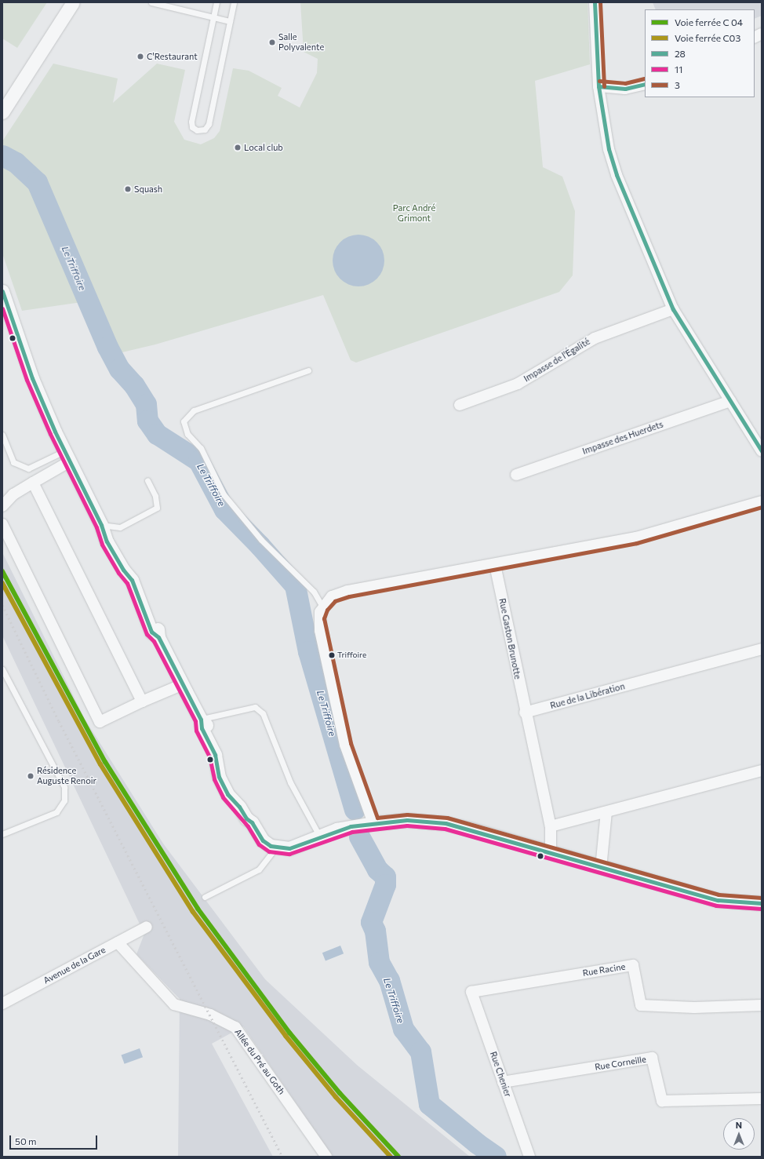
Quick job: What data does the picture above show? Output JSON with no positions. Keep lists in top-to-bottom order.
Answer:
{
  "streets": {
    "street": [
      "Impasse de l'Égalité",
      "Impasse des Huerdets",
      "Rue Gaston Brunotte",
      "Rue de la Libération",
      "Avenue de la Gare",
      "Rue Racine",
      "Allée du Pré au Goth",
      "Rue Corneille",
      "Rue Chenier"
    ]
  },
  "crossings": [
    ["Rue Gaston Brunotte", "Rue de la Libération"],
    ["Avenue de la Gare", "Allée du Pré au Goth"],
    ["Rue Racine", "Rue Chenier"],
    ["Rue Corneille", "Rue Chenier"]
  ],
  "water": ["Le Triffoire"],
  "parks": ["Parc André Grimont"],
  "places": [
    "Salle Polyvalente",
    "C'Restaurant",
    "Local club",
    "Squash",
    "Triffoire",
    "Résidence Auguste Renoir"
  ],
  "lines": [
    "transit line 28",
    "transit line 3",
    "transit line 11",
    "rail line C03"
  ],
  "legend": [
    "Voie ferrée C 04",
    "Voie ferrée C03",
    "28",
    "11",
    "3"
  ],
  "scale_bar": "50 m",
  "north": "top"
}
